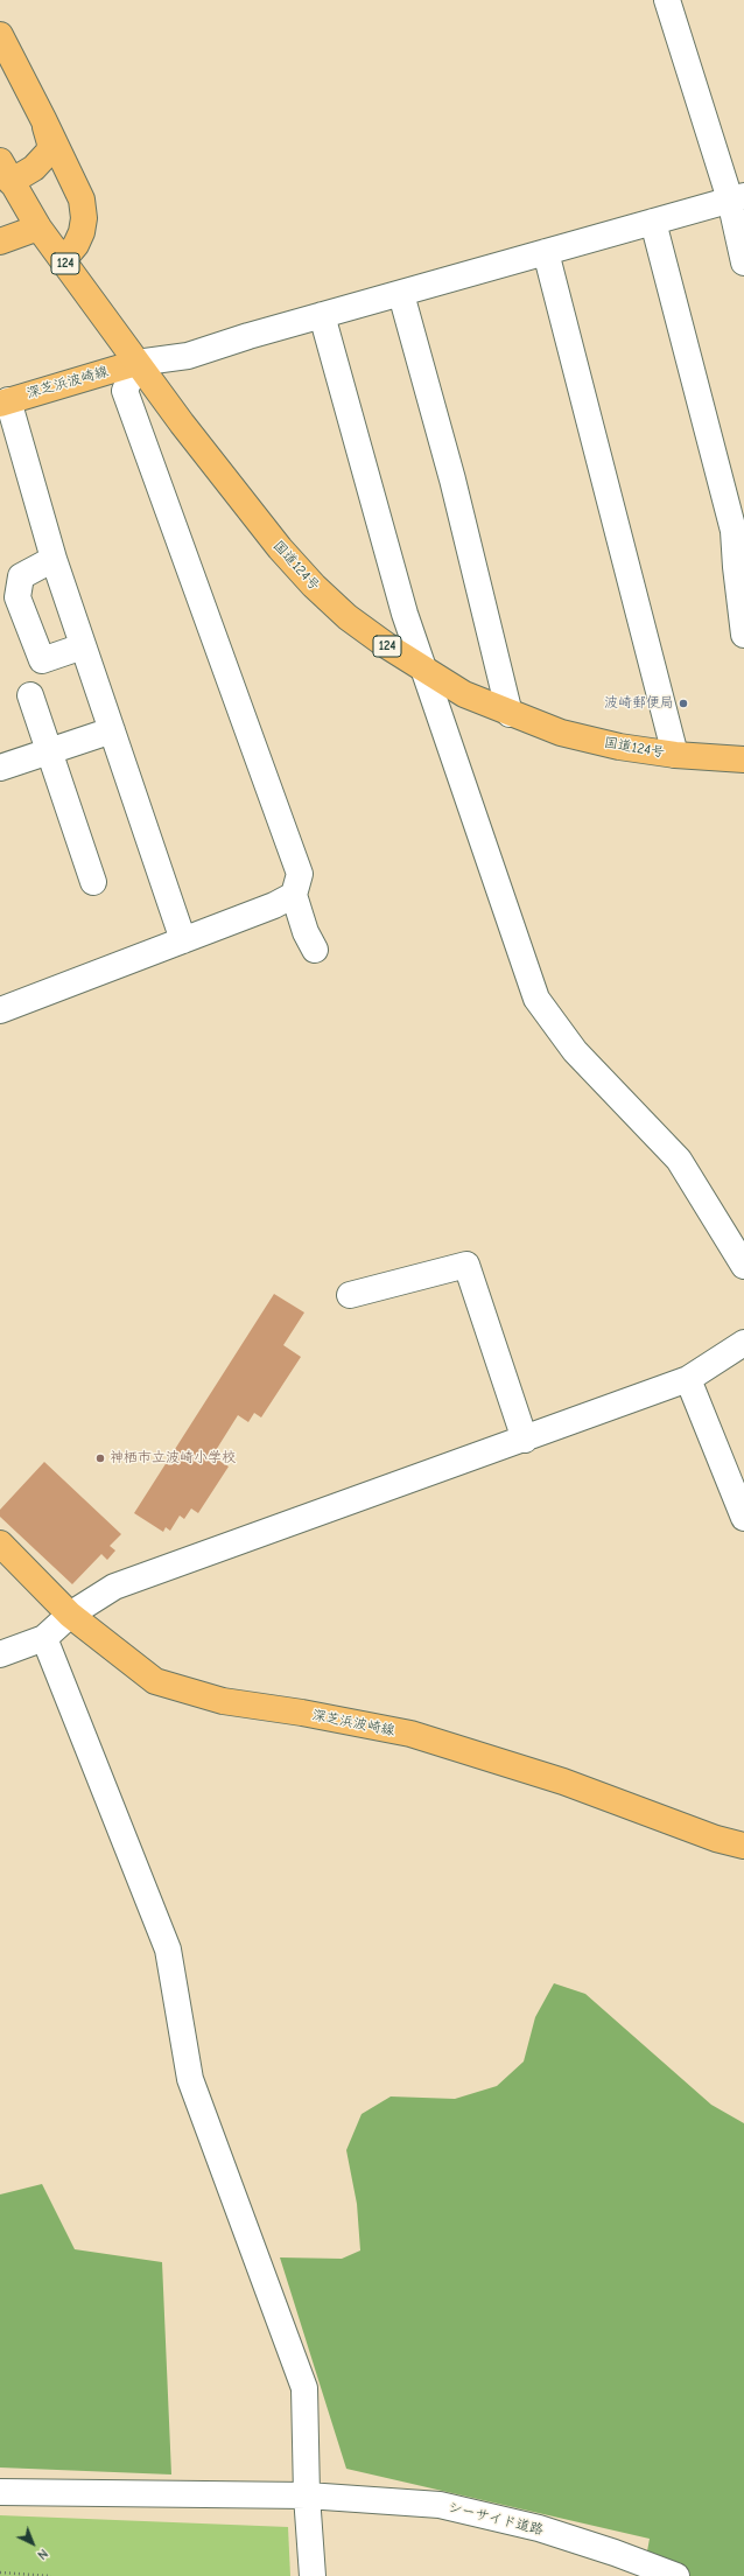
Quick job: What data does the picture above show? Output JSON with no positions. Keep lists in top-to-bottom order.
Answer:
{
  "streets": {
    "main road": ["124", "深芝浜波崎線", "国道124号"],
    "street": ["シーサイド道路"]
  },
  "crossings": [
    ["深芝浜波崎線", "国道124号"]
  ],
  "places": ["波崎郵便局", "神栖市立波崎小学校"],
  "north": "bottom right"
}
